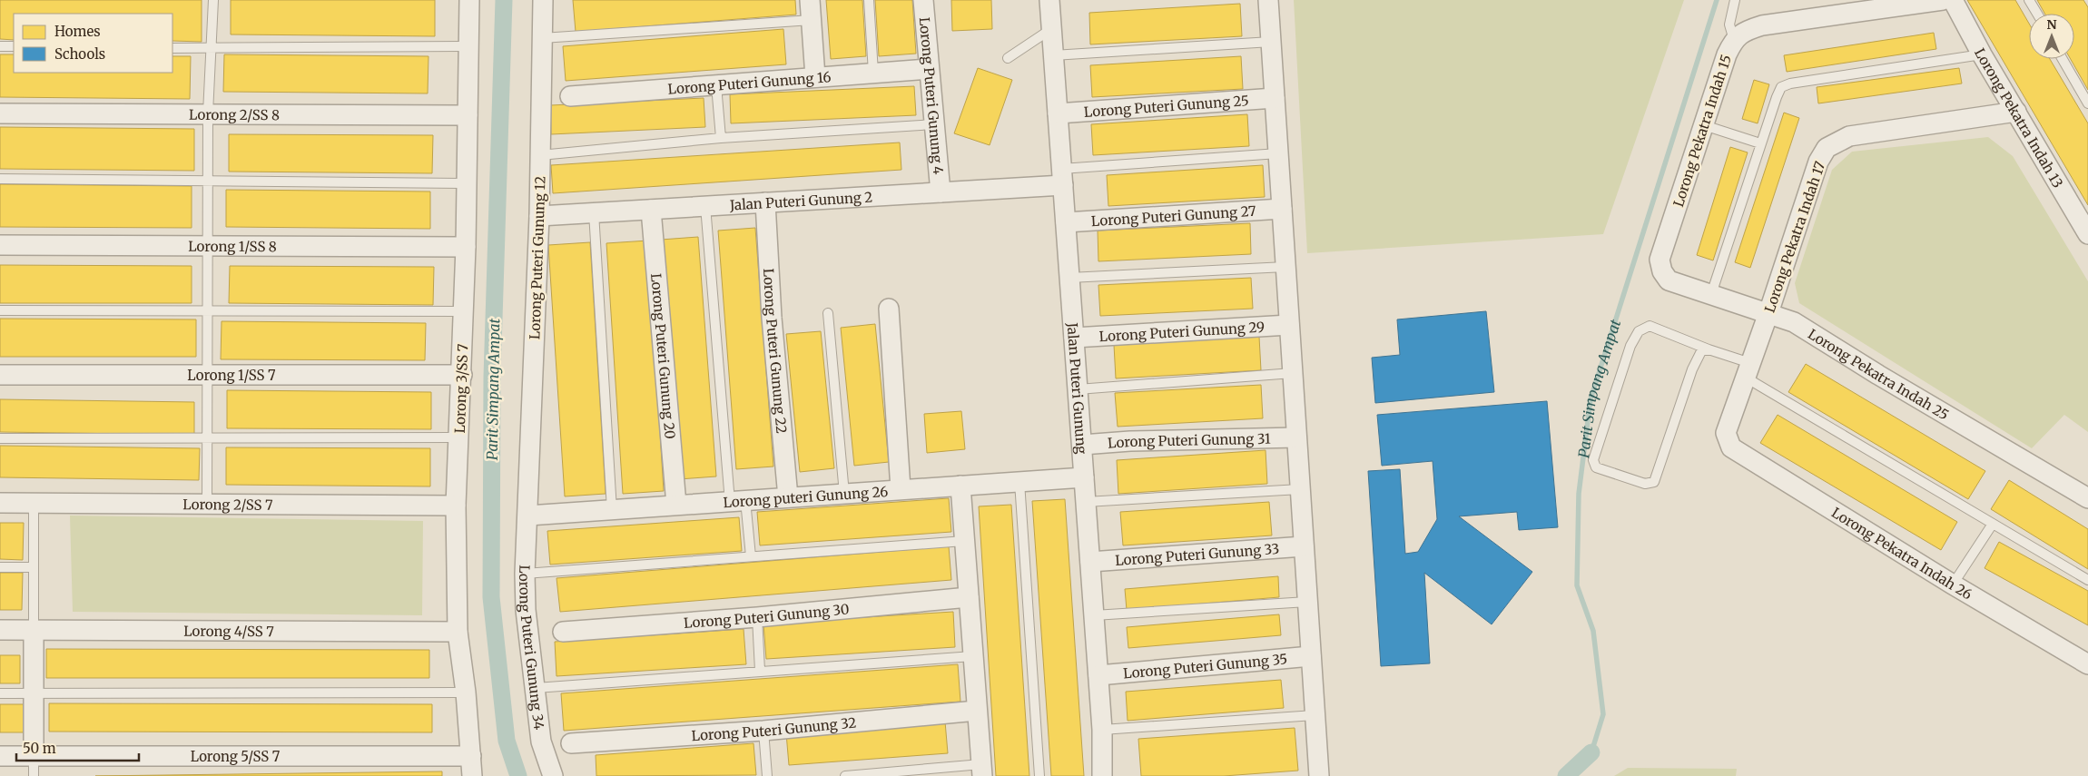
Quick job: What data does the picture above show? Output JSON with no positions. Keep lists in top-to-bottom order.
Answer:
{
  "streets": {
    "street": [
      "Lorong Puteri Gunung 16",
      "Lorong Puteri Gunung 4",
      "Lorong Puteri Gunung 25",
      "Lorong 2/SS 8",
      "Lorong Pekatra Indah 13",
      "Lorong Pekatra Indah 15",
      "Jalan Puteri Gunung 2",
      "Lorong Puteri Gunung 27",
      "Lorong Pekatra Indah 17",
      "Lorong 1/SS 8",
      "Lorong Puteri Gunung 12",
      "Lorong Puteri Gunung 29",
      "Lorong Puteri Gunung 22",
      "Lorong Puteri Gunung 20",
      "Lorong Pekatra Indah 25",
      "Lorong 1/SS 7",
      "Jalan Puteri Gunung",
      "Lorong 3/SS 7",
      "Lorong Puteri Gunung 31",
      "Lorong puteri Gunung 26",
      "Lorong 2/SS 7",
      "Lorong Pekatra Indah 26",
      "Lorong Puteri Gunung 33",
      "Lorong Puteri Gunung 30",
      "Lorong 4/SS 7",
      "Lorong Puteri Gunung 34",
      "Lorong Puteri Gunung 35",
      "Lorong Puteri Gunung 32",
      "Lorong 5/SS 7"
    ]
  },
  "crossings": [
    ["Lorong Puteri Gunung 16", "Lorong Puteri Gunung 4"],
    ["Lorong Puteri Gunung 4", "Jalan Puteri Gunung 2"],
    ["Lorong Puteri Gunung 25", "Jalan Puteri Gunung"],
    ["Lorong 2/SS 8", "Lorong 3/SS 7"],
    ["Lorong Pekatra Indah 13", "Lorong Pekatra Indah 17"],
    ["Lorong Pekatra Indah 15", "Lorong Pekatra Indah 25"],
    ["Jalan Puteri Gunung 2", "Lorong Puteri Gunung 12"],
    ["Jalan Puteri Gunung 2", "Lorong Puteri Gunung 22"],
    ["Jalan Puteri Gunung 2", "Lorong Puteri Gunung 20"],
    ["Jalan Puteri Gunung 2", "Jalan Puteri Gunung"],
    ["Lorong Puteri Gunung 27", "Jalan Puteri Gunung"],
    ["Lorong Pekatra Indah 17", "Lorong Pekatra Indah 25"],
    ["Lorong Pekatra Indah 17", "Lorong Pekatra Indah 26"],
    ["Lorong 1/SS 8", "Lorong 3/SS 7"],
    ["Lorong Puteri Gunung 12", "Lorong puteri Gunung 26"],
    ["Lorong Puteri Gunung 12", "Lorong Puteri Gunung 34"],
    ["Lorong Puteri Gunung 29", "Jalan Puteri Gunung"],
    ["Lorong Puteri Gunung 22", "Lorong puteri Gunung 26"],
    ["Lorong Puteri Gunung 20", "Lorong puteri Gunung 26"],
    ["Lorong 1/SS 7", "Lorong 3/SS 7"],
    ["Jalan Puteri Gunung", "Lorong Puteri Gunung 31"],
    ["Jalan Puteri Gunung", "Lorong puteri Gunung 26"],
    ["Jalan Puteri Gunung", "Lorong Puteri Gunung 33"],
    ["Jalan Puteri Gunung", "Lorong Puteri Gunung 35"],
    ["Lorong 3/SS 7", "Lorong 2/SS 7"],
    ["Lorong 3/SS 7", "Lorong 4/SS 7"],
    ["Lorong 3/SS 7", "Lorong 5/SS 7"],
    ["Lorong puteri Gunung 26", "Lorong Puteri Gunung 34"]
  ],
  "water": ["Parit Simpang Ampat"],
  "legend": ["Homes", "Schools"],
  "scale_bar": "50 m",
  "north": "top"
}
